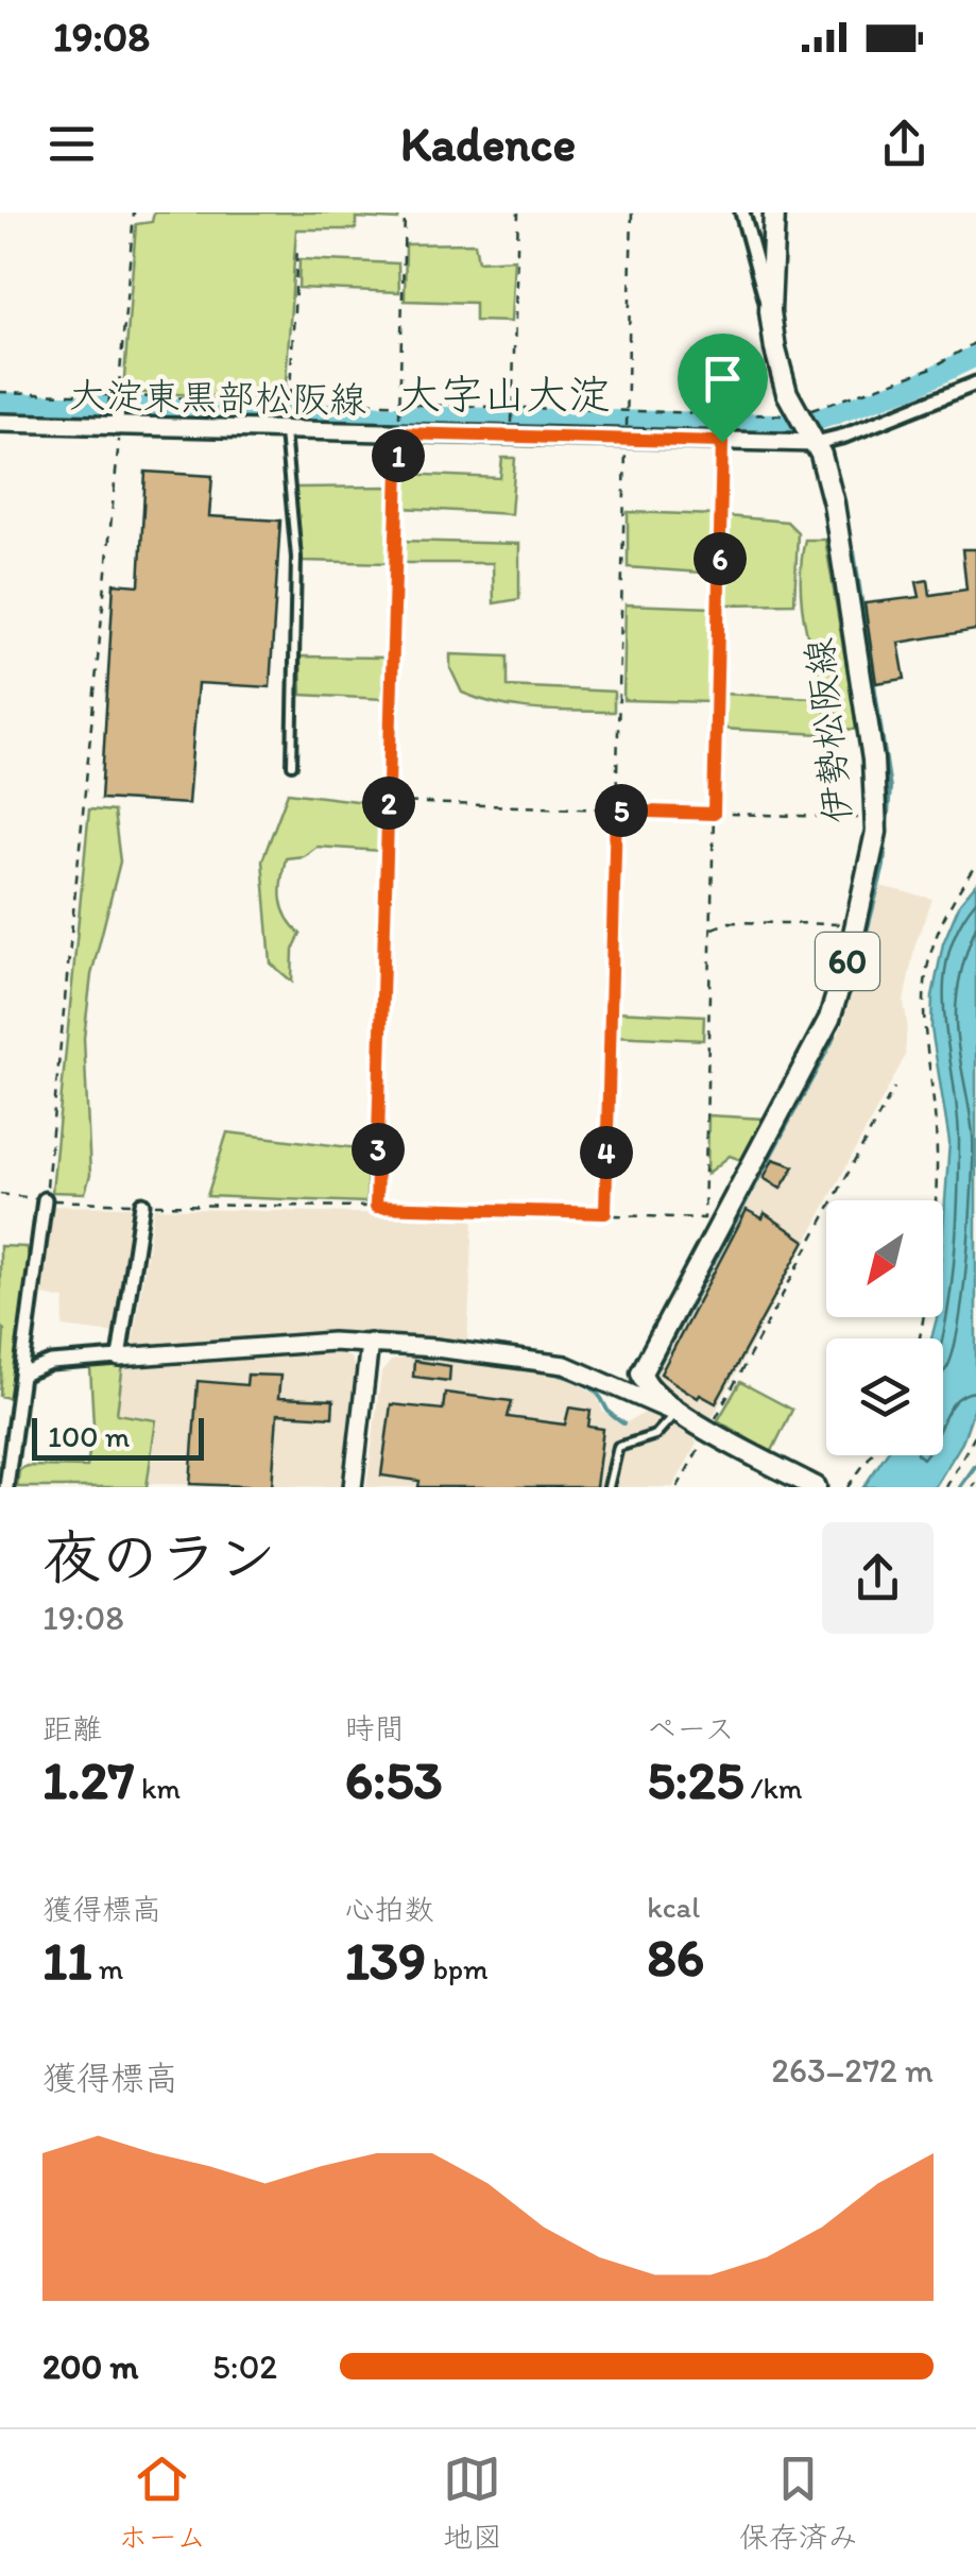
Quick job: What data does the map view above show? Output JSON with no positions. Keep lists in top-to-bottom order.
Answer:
{
  "streets": {
    "main road": ["大淀東黒部松阪線", "伊勢松阪線", "60"]
  },
  "crossings": [
    ["大淀東黒部松阪線", "伊勢松阪線"]
  ],
  "districts": ["大字山大淀"],
  "scale_bar": "100 m",
  "north": "bottom left",
  "page": {
    "status": "19:08",
    "header": "Kadence",
    "pins": [
      "1",
      "6",
      "2",
      "5",
      "3",
      "4"
    ],
    "scale": "100 m",
    "heading": ["夜のラン", "19:08"],
    "stats": [
      ["距離", "1.27 km"],
      ["時間", "6:53"],
      ["ペース", "5:25 /km"],
      ["獲得標高", "11 m"],
      ["心拍数", "139 bpm"],
      ["kcal", "86"]
    ],
    "chart": ["獲得標高", "263–272 m"],
    "list": [
      {
        "name": "200 m",
        "note": "5:02"
      }
    ],
    "tabs": ["ホーム", "地図", "保存済み"]
  }
}
